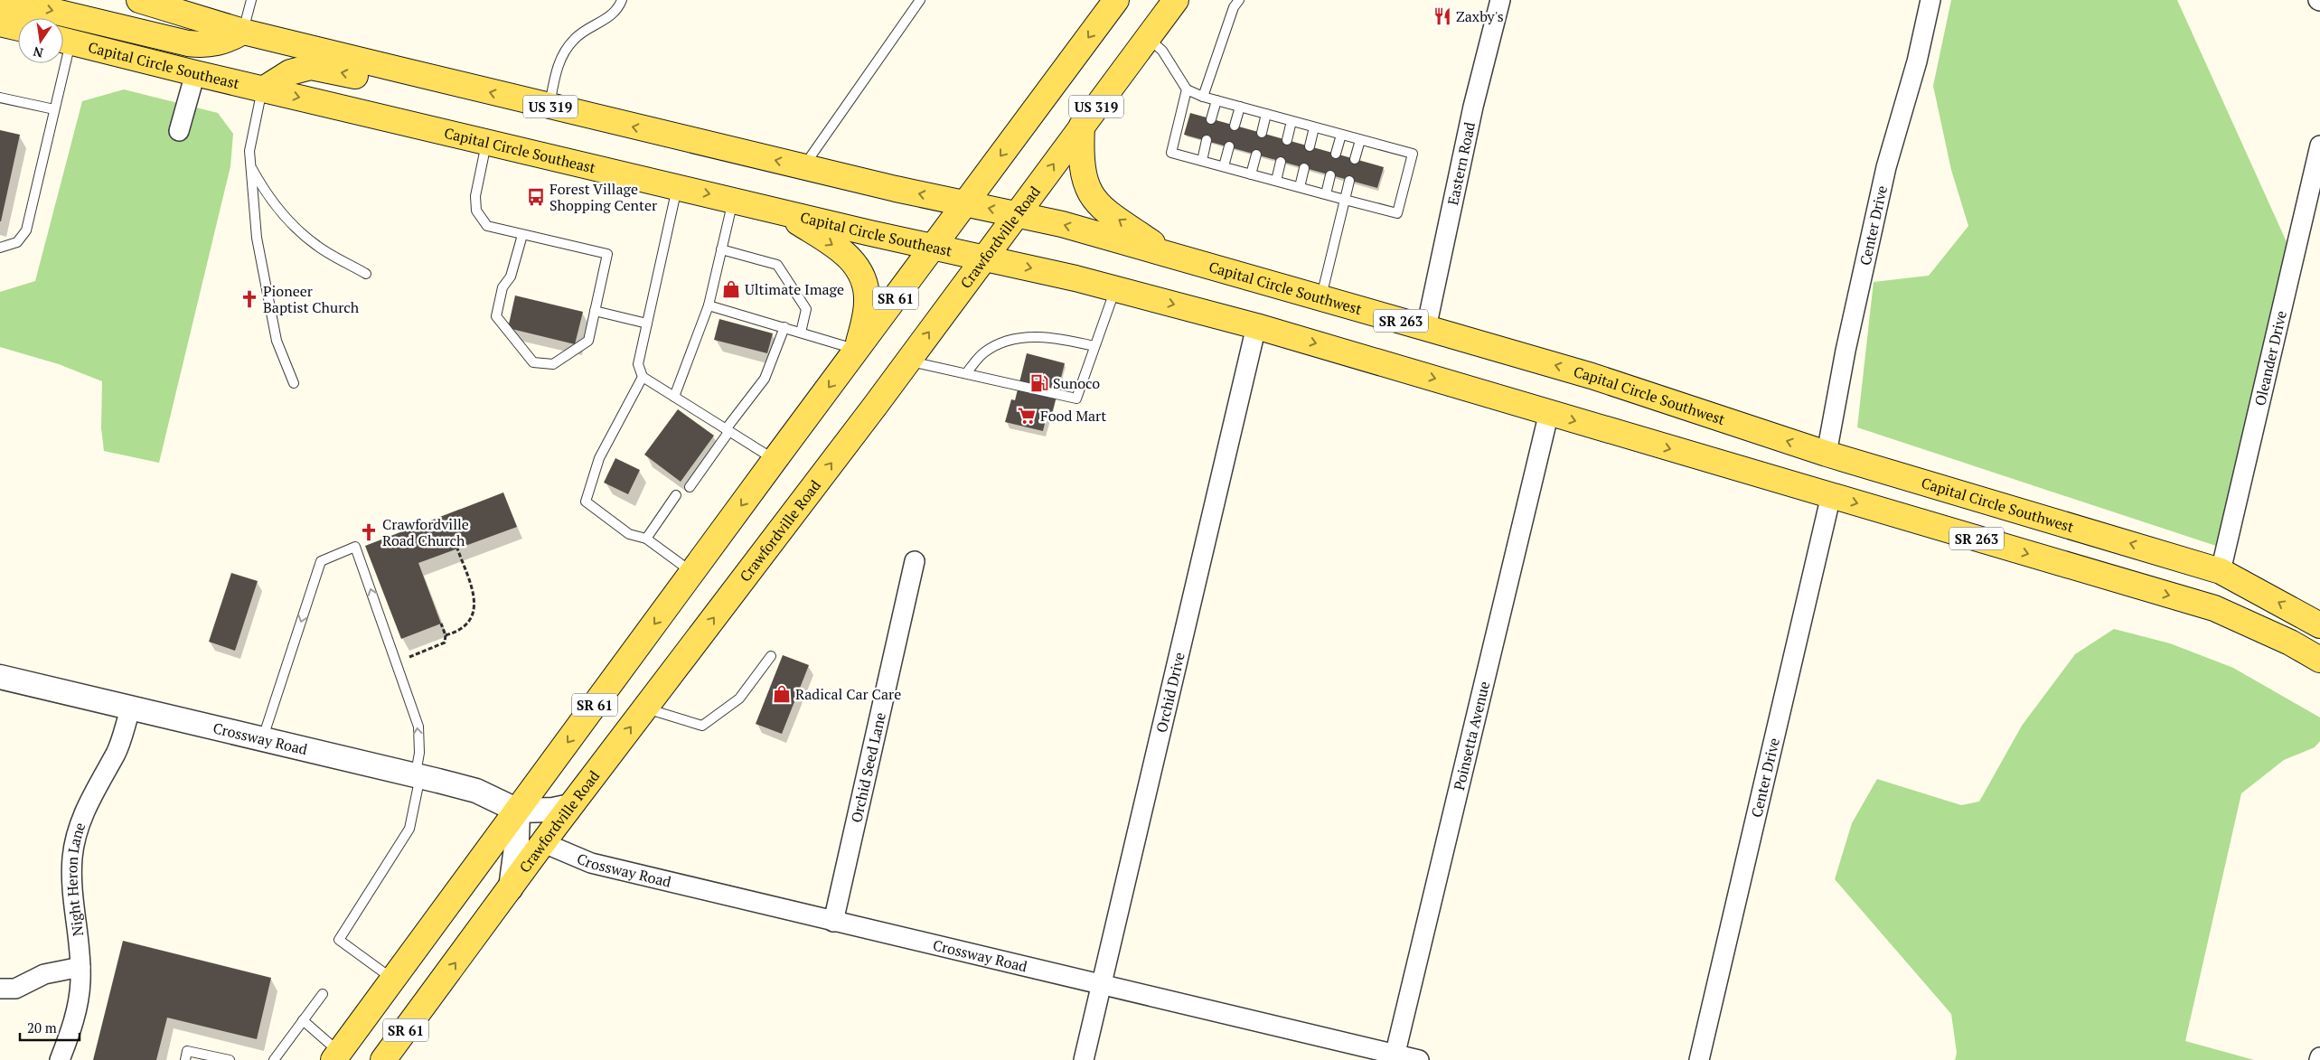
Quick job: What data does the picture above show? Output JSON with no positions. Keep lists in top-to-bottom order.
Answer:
{
  "streets": {
    "main road": [
      "Capital Circle Southeast",
      "US 319",
      "Crawfordville Road",
      "Capital Circle Southwest",
      "SR 61",
      "SR 263"
    ],
    "street": [
      "Eastern Road",
      "Center Drive",
      "Oleander Drive",
      "Orchid Drive",
      "Poinsetta Avenue",
      "Crossway Road",
      "Orchid Seed Lane",
      "Night Heron Lane"
    ]
  },
  "crossings": [
    ["Capital Circle Southeast", "Crawfordville Road"],
    ["Capital Circle Southeast", "SR 61"],
    ["Capital Circle Southeast", "SR 263"],
    ["US 319", "Capital Circle Southwest"],
    ["US 319", "SR 61"],
    ["Eastern Road", "Capital Circle Southwest"],
    ["Center Drive", "Capital Circle Southwest"],
    ["Center Drive", "SR 263"],
    ["Crawfordville Road", "Capital Circle Southwest"],
    ["Crawfordville Road", "SR 263"],
    ["Crawfordville Road", "Crossway Road"],
    ["Capital Circle Southwest", "SR 61"],
    ["Capital Circle Southwest", "Oleander Drive"],
    ["SR 61", "Crossway Road"],
    ["SR 263", "Orchid Drive"],
    ["SR 263", "Poinsetta Avenue"],
    ["Orchid Drive", "Crossway Road"],
    ["Poinsetta Avenue", "Crossway Road"],
    ["Crossway Road", "Orchid Seed Lane"],
    ["Crossway Road", "Night Heron Lane"]
  ],
  "places": {
    "restaurant": ["Zaxby's"],
    "bus stop": ["Forest Village Shopping Center"],
    "shop": ["Ultimate Image", "Radical Car Care"],
    "church": ["Pioneer Baptist Church", "Crawfordville Road Church"],
    "fuel station": ["Sunoco"],
    "supermarket": ["Food Mart"]
  },
  "scale_bar": "20 m",
  "north": "bottom"
}
